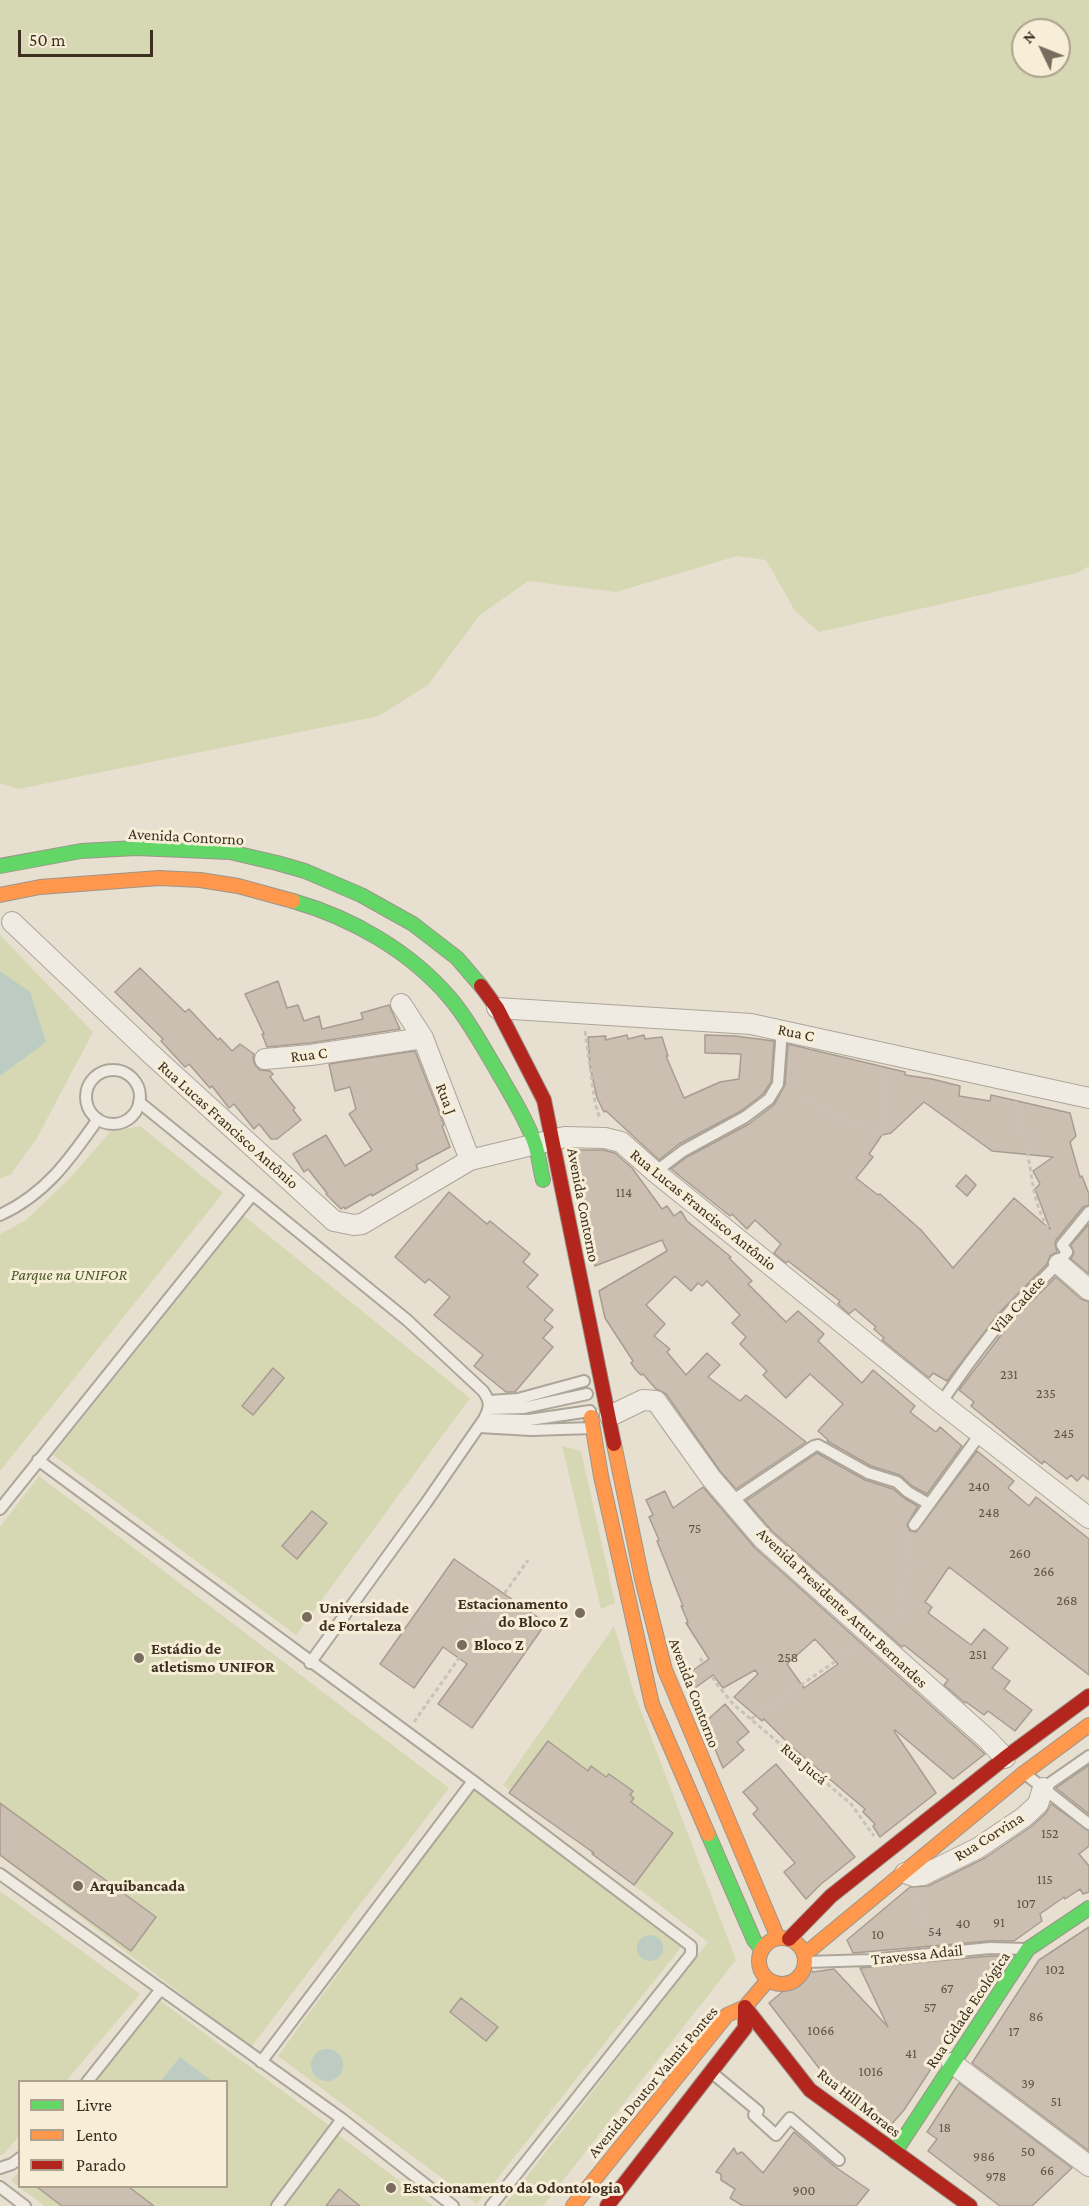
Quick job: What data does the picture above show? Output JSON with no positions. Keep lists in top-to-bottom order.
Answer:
{
  "streets": {
    "street": [
      "Avenida Contorno",
      "Rua C",
      "Rua J",
      "Rua Lucas Francisco Antônio",
      "Avenida Presidente Artur Bernardes",
      "Rua Corvina",
      "Rua Cidade Ecológica",
      "Avenida Doutor Valmir Pontes",
      "Rua Hill Moraes"
    ],
    "lane": ["Vila Cadete", "Travessa Adail"],
    "path": ["Rua Jucá"]
  },
  "crossings": [
    ["Avenida Contorno", "Rua C"],
    ["Avenida Contorno", "Rua Lucas Francisco Antônio"],
    ["Avenida Contorno", "Avenida Presidente Artur Bernardes"],
    ["Avenida Contorno", "Travessa Adail"],
    ["Rua C", "Rua J"],
    ["Rua J", "Rua Lucas Francisco Antônio"],
    ["Rua Lucas Francisco Antônio", "Vila Cadete"],
    ["Travessa Adail", "Rua Cidade Ecológica"],
    ["Rua Cidade Ecológica", "Rua Hill Moraes"],
    ["Avenida Doutor Valmir Pontes", "Rua Hill Moraes"]
  ],
  "parks": ["Parque na UNIFOR"],
  "places": [
    "Estacionamento do Bloco Z",
    "Universidade de Fortaleza",
    "Bloco Z",
    "Estádio de atletismo UNIFOR",
    "Arquibancada",
    "Estacionamento da Odontologia"
  ],
  "house_numbers": [
    "114",
    "231",
    "235",
    "245",
    "240",
    "248",
    "75",
    "260",
    "266",
    "268",
    "251",
    "258",
    "152",
    "115",
    "107",
    "91",
    "40",
    "54",
    "10",
    "102",
    "67",
    "57",
    "86",
    "1066",
    "17",
    "41",
    "1016",
    "39",
    "51",
    "18",
    "50",
    "986",
    "66",
    "978",
    "900"
  ],
  "legend": ["Livre", "Lento", "Parado"],
  "scale_bar": "50 m",
  "north": "top left"
}
